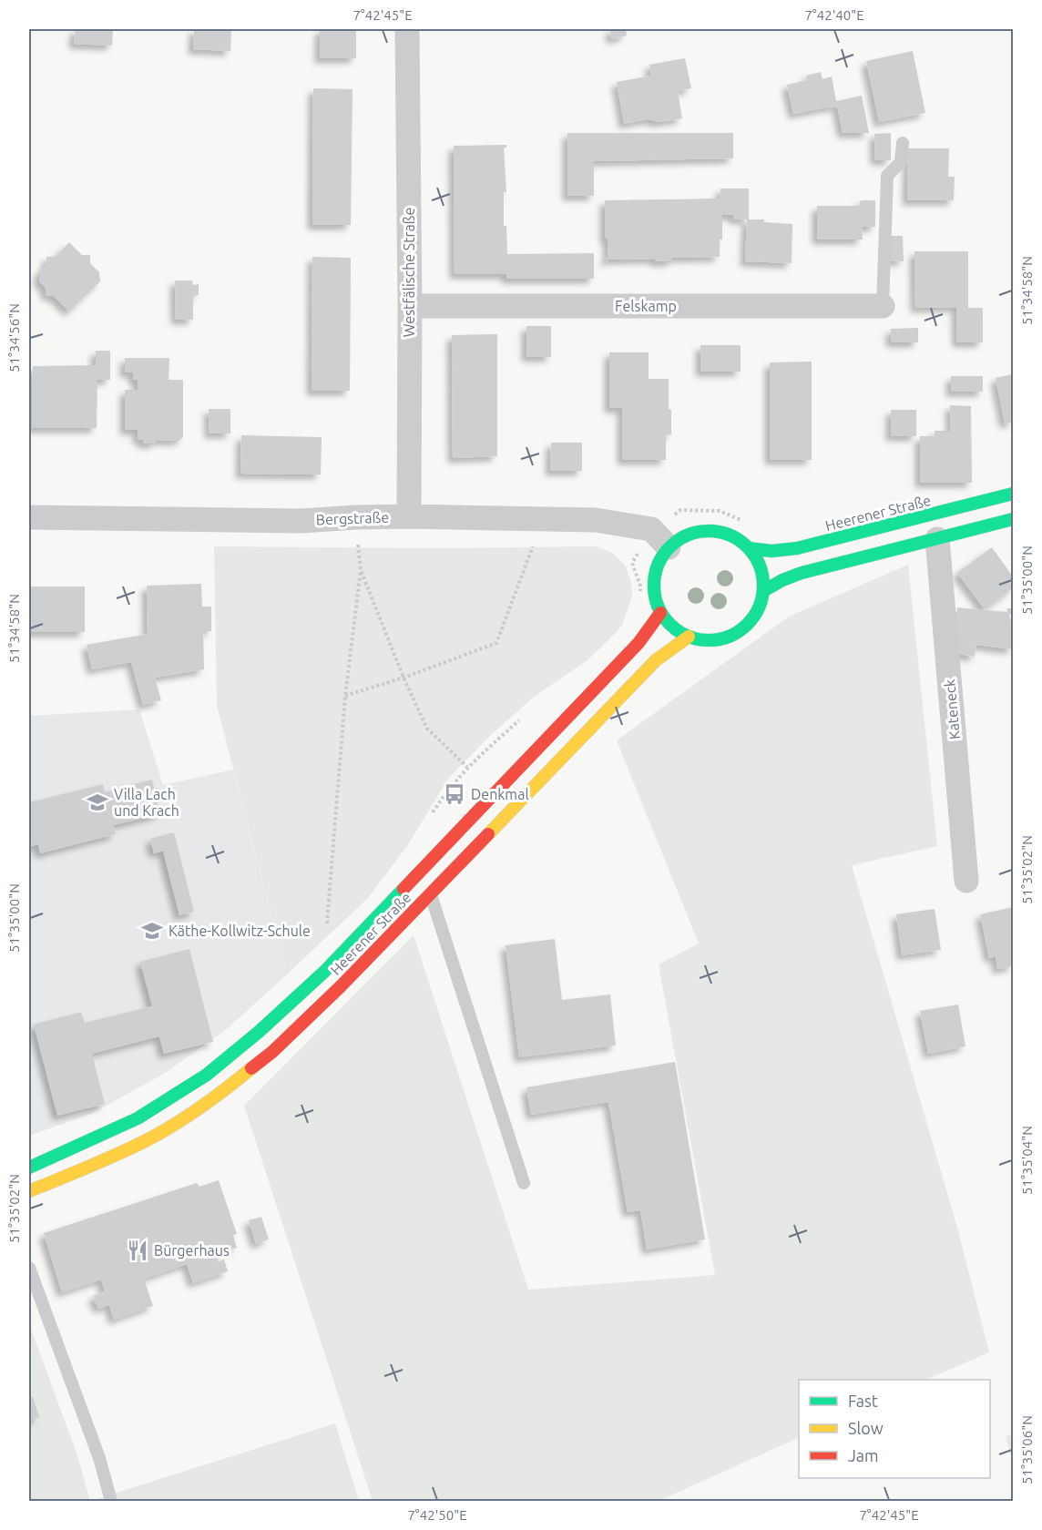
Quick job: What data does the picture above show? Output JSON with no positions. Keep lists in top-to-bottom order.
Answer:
{
  "streets": {
    "main road": ["Heerener Straße"],
    "street": [
      "Westfälische Straße",
      "Felskamp",
      "Bergstraße",
      "Kateneck"
    ]
  },
  "crossings": [
    ["Westfälische Straße", "Felskamp"],
    ["Westfälische Straße", "Bergstraße"]
  ],
  "places": {
    "bus stop": ["Denkmal"],
    "school or university": ["Villa Lach und Krach", "Käthe-Kollwitz-Schule"],
    "restaurant": ["Bürgerhaus"]
  },
  "legend": ["Fast", "Slow", "Jam"],
  "coordinates": [
    "7°42'45\"E",
    "7°42'40\"E",
    "51°34'58\"N",
    "51°34'56\"N",
    "51°35'00\"N",
    "51°35'02\"N",
    "51°35'04\"N",
    "51°35'06\"N",
    "7°42'50\"E"
  ]
}
